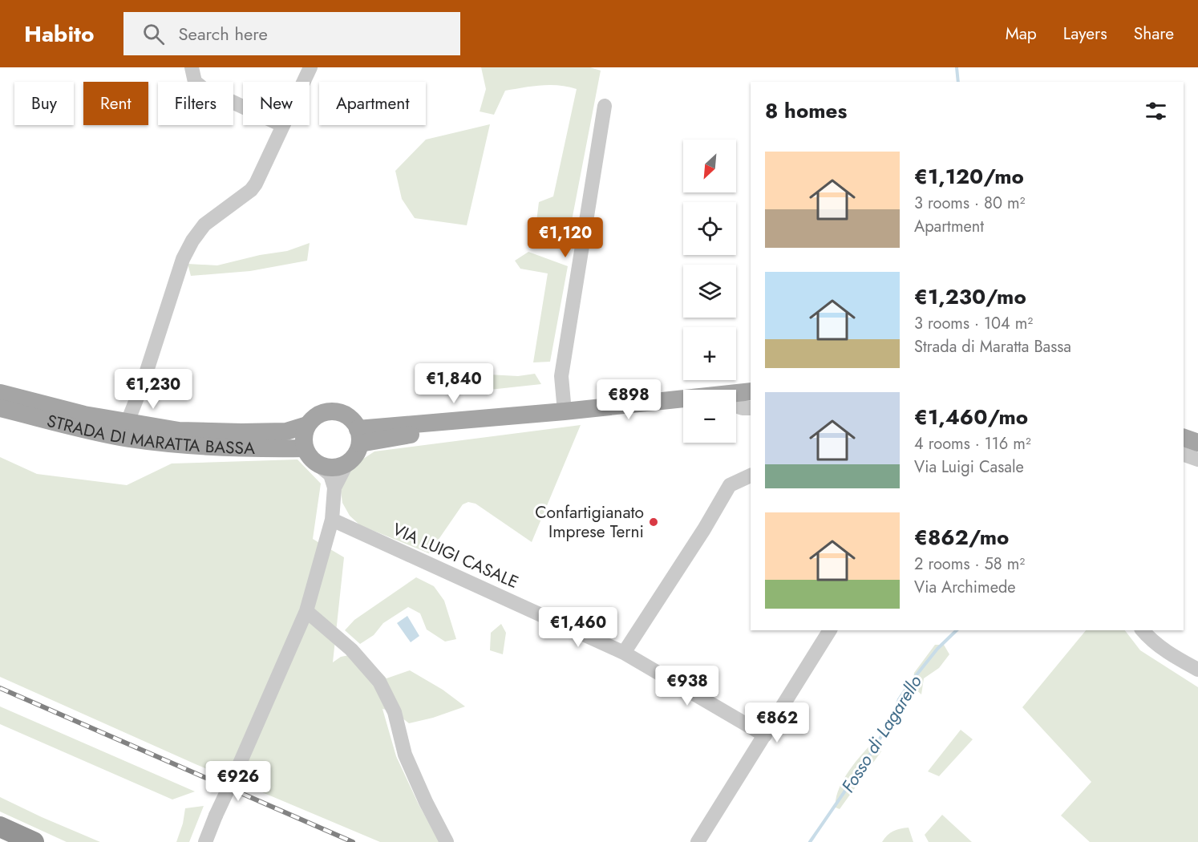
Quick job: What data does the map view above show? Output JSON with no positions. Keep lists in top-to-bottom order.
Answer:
{
  "streets": {
    "main road": ["STRADA DI MARATTA BASSA"],
    "street": ["VIA LUIGI CASALE"]
  },
  "water": ["Fosso di Lagarello"],
  "places": ["Confartigianato Imprese Terni"],
  "north": "bottom left",
  "page": {
    "header": "Habito",
    "search": "Search here",
    "nav": ["Map", "Layers", "Share"],
    "chip": [
      "Buy",
      "Rent",
      "Filters",
      "New",
      "Apartment"
    ],
    "heading": "8 homes",
    "map_buttons": ["+", "−"],
    "list": [
      {
        "name": "€1,120/mo",
        "note": "3 rooms · 80 m² · Apartment"
      },
      {
        "name": "€1,230/mo",
        "note": "3 rooms · 104 m² · Strada di Maratta Bassa"
      },
      {
        "name": "€1,460/mo",
        "note": "4 rooms · 116 m² · Via Luigi Casale"
      },
      {
        "name": "€862/mo",
        "note": "2 rooms · 58 m² · Via Archimede"
      }
    ],
    "price": [
      "€1,120",
      "€1,840",
      "€1,230",
      "€898",
      "€1,460",
      "€938",
      "€862",
      "€926"
    ]
  }
}
